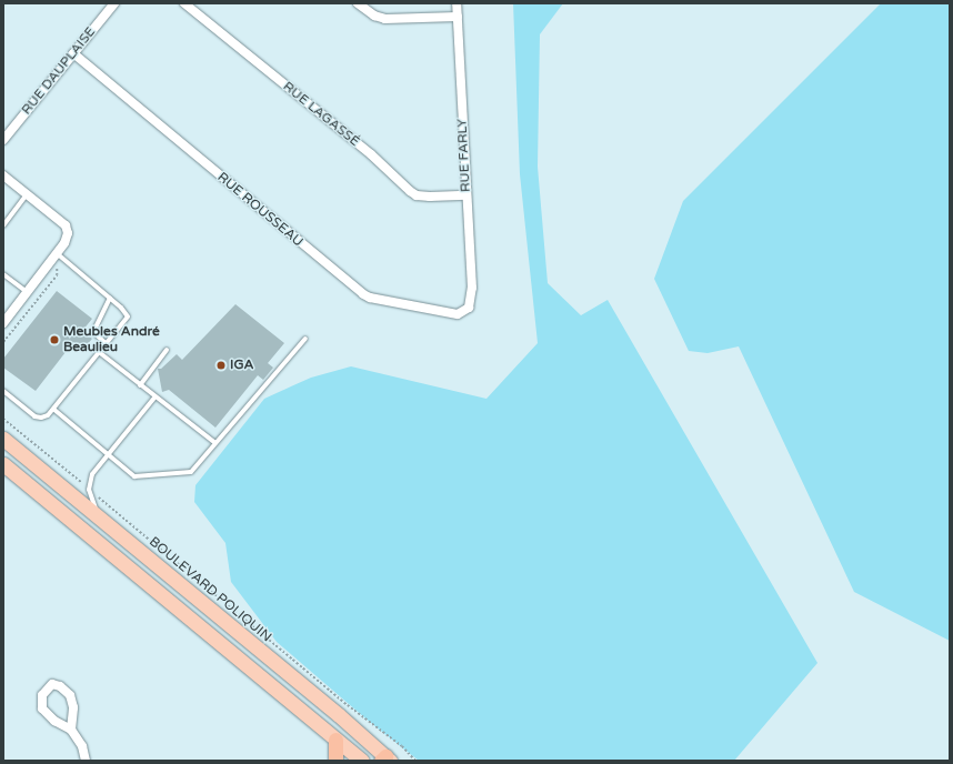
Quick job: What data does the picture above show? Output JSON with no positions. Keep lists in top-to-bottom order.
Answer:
{
  "streets": {
    "main road": ["BOULEVARD POLIQUIN"],
    "street": [
      "RUE DAUPLAISE",
      "RUE LAGASSÉ",
      "RUE FARLY",
      "RUE ROUSSEAU"
    ]
  },
  "crossings": [
    ["RUE DAUPLAISE", "RUE ROUSSEAU"],
    ["RUE LAGASSÉ", "RUE FARLY"],
    ["RUE FARLY", "RUE ROUSSEAU"]
  ],
  "places": ["Meubles André Beaulieu", "IGA"]
}
